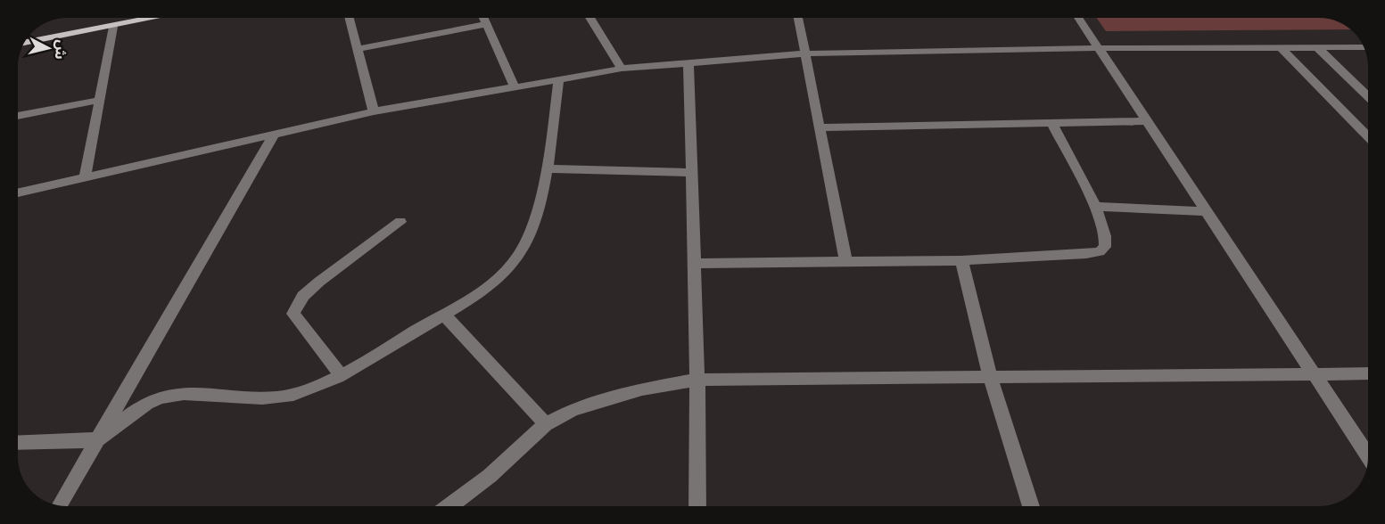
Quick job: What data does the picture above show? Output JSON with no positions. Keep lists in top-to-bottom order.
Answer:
{
  "north": "right"
}
